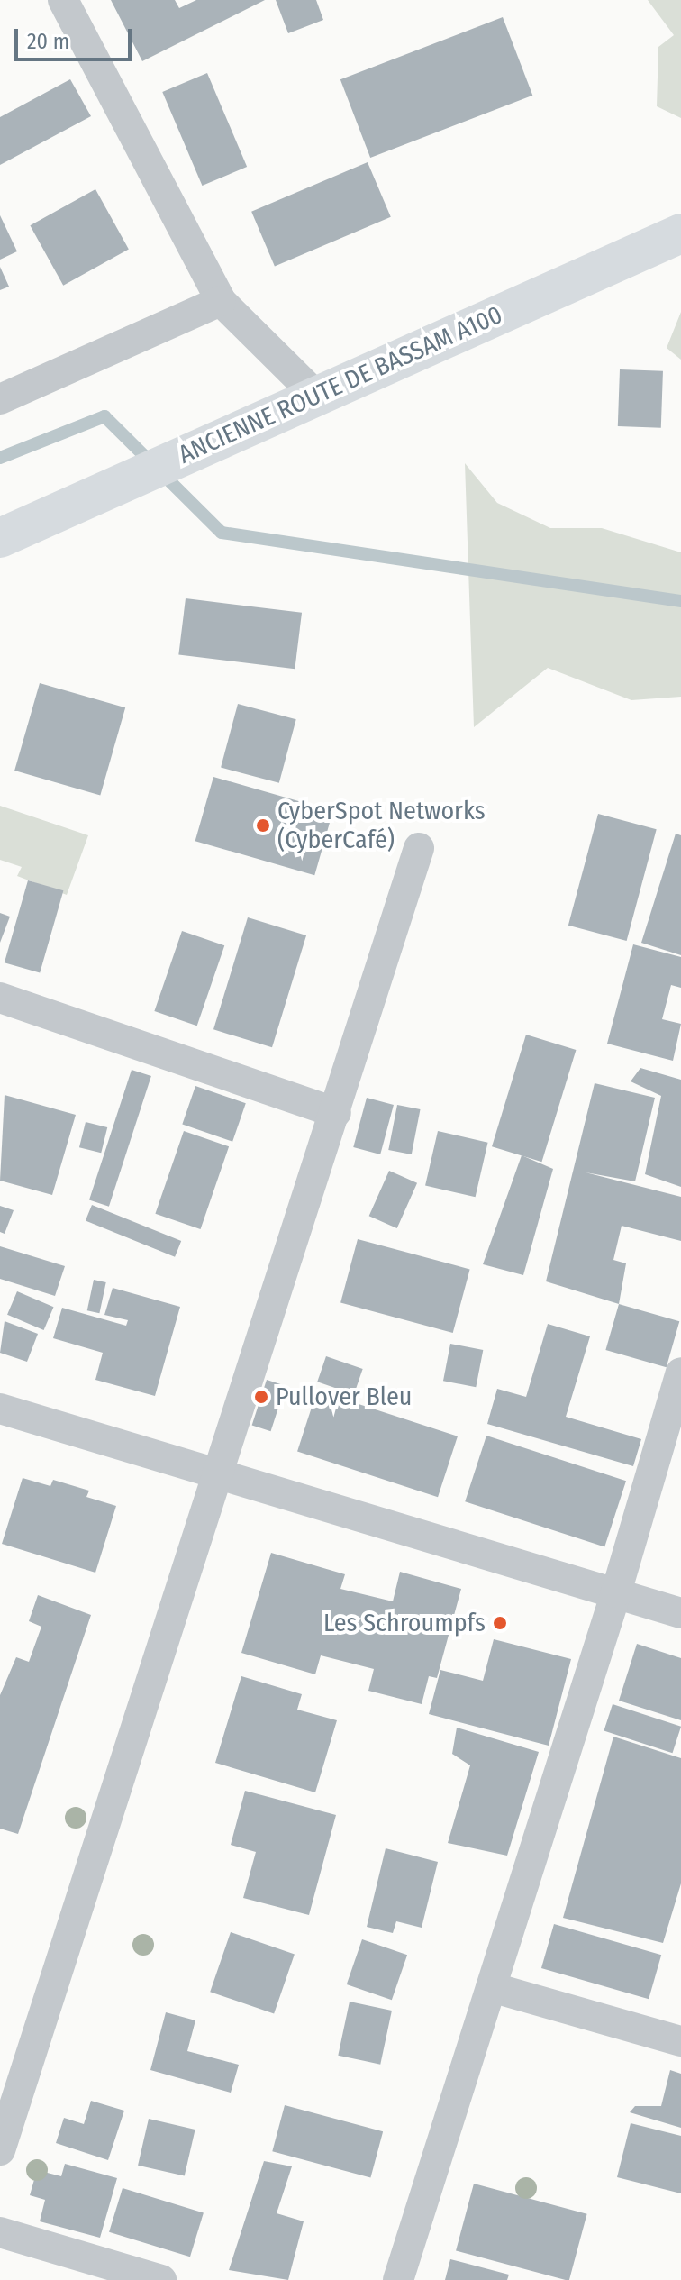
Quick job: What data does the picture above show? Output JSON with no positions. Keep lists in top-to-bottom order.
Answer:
{
  "streets": {
    "main road": ["ANCIENNE ROUTE DE BASSAM A100"]
  },
  "places": ["CyberSpot Networks (CyberCafé)", "Pullover Bleu", "Les Schroumpfs"],
  "scale_bar": "20 m"
}
